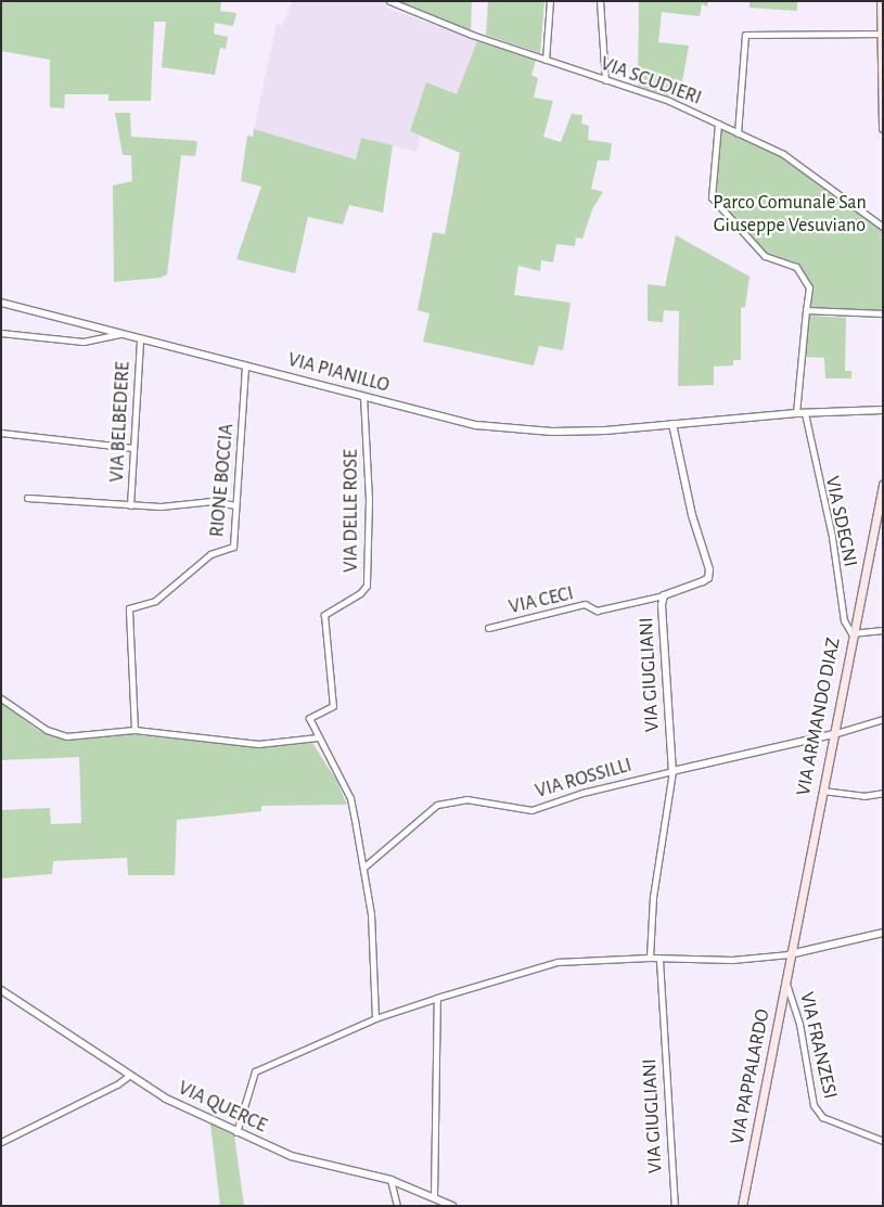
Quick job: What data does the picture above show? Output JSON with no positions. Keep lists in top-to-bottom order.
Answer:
{
  "streets": {
    "main road": ["VIA ARMANDO DIAZ", "VIA PAPPALARDO"],
    "street": [
      "VIA SCUDIERI",
      "VIA PIANILLO",
      "VIA BELBEDERE",
      "RIONE BOCCIA",
      "VIA DELLE ROSE",
      "VIA SDEGNI",
      "VIA CECI",
      "VIA GIUGLIANI",
      "VIA ROSSILLI",
      "VIA FRANZESI",
      "VIA QUERCE"
    ]
  },
  "crossings": [
    ["VIA SCUDIERI", "VIA SDEGNI"],
    ["VIA PIANILLO", "VIA BELBEDERE"],
    ["VIA PIANILLO", "RIONE BOCCIA"],
    ["VIA PIANILLO", "VIA DELLE ROSE"],
    ["VIA PIANILLO", "VIA SDEGNI"],
    ["VIA PIANILLO", "VIA GIUGLIANI"],
    ["VIA DELLE ROSE", "VIA ROSSILLI"],
    ["VIA SDEGNI", "VIA ARMANDO DIAZ"],
    ["VIA CECI", "VIA GIUGLIANI"],
    ["VIA GIUGLIANI", "VIA ROSSILLI"],
    ["VIA ARMANDO DIAZ", "VIA ROSSILLI"],
    ["VIA ARMANDO DIAZ", "VIA PAPPALARDO"],
    ["VIA FRANZESI", "VIA PAPPALARDO"]
  ],
  "parks": ["Parco Comunale San Giuseppe Vesuviano"]
}
